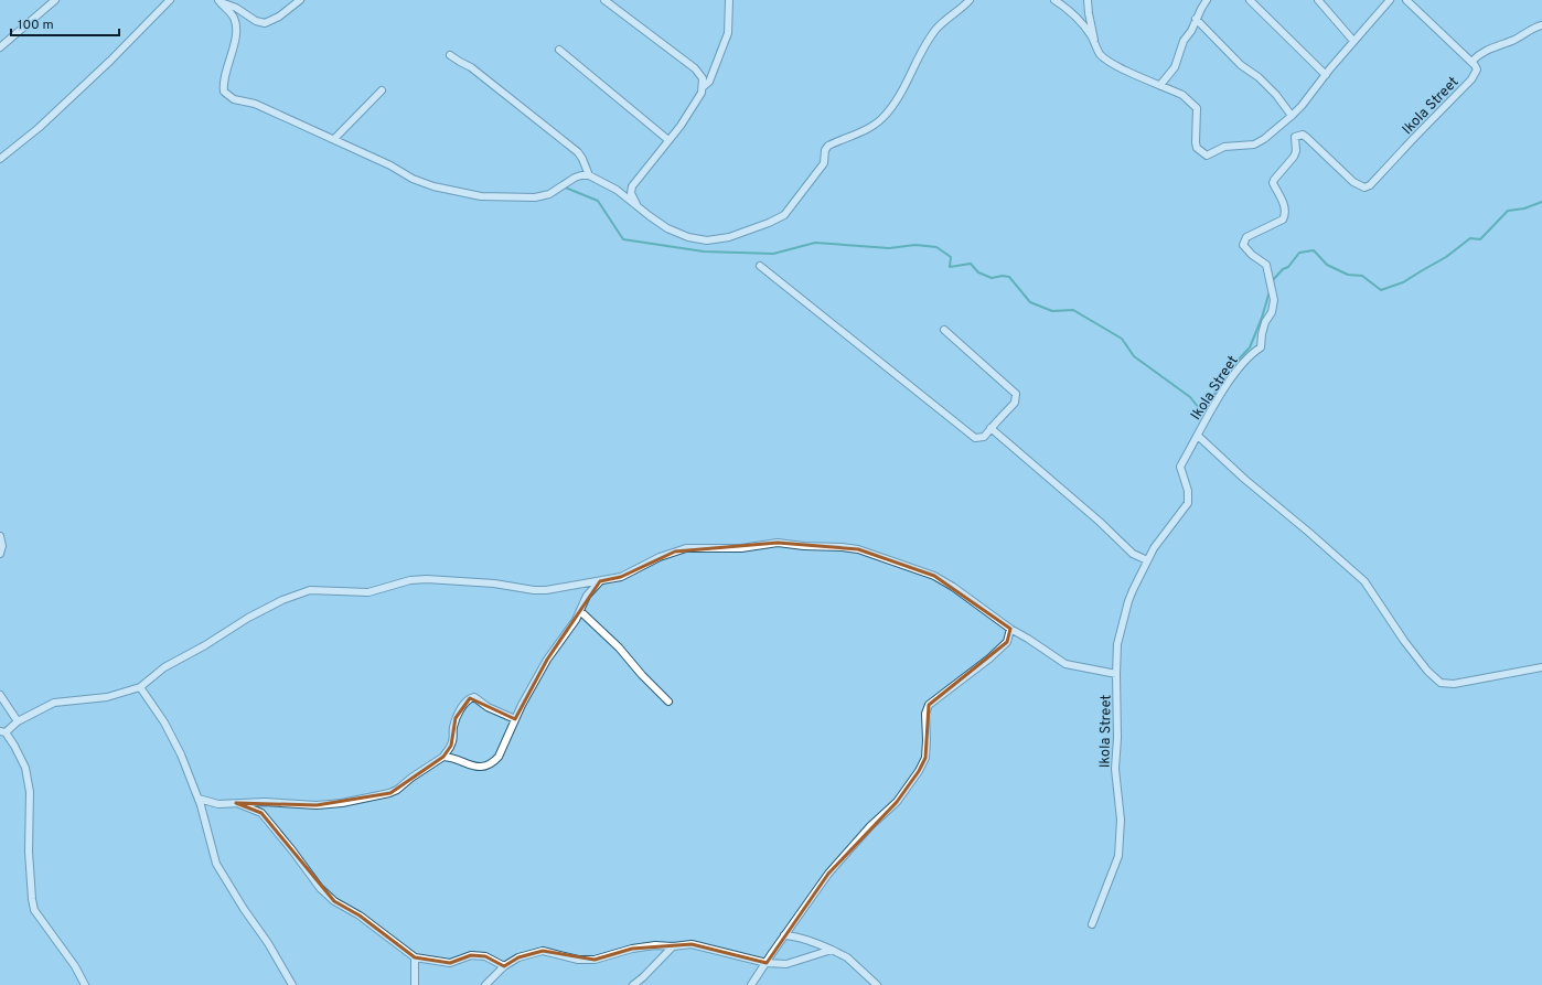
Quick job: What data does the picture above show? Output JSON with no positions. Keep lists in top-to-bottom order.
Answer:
{
  "streets": {
    "street": ["Ikola Street"]
  },
  "scale_bar": "100 m"
}
